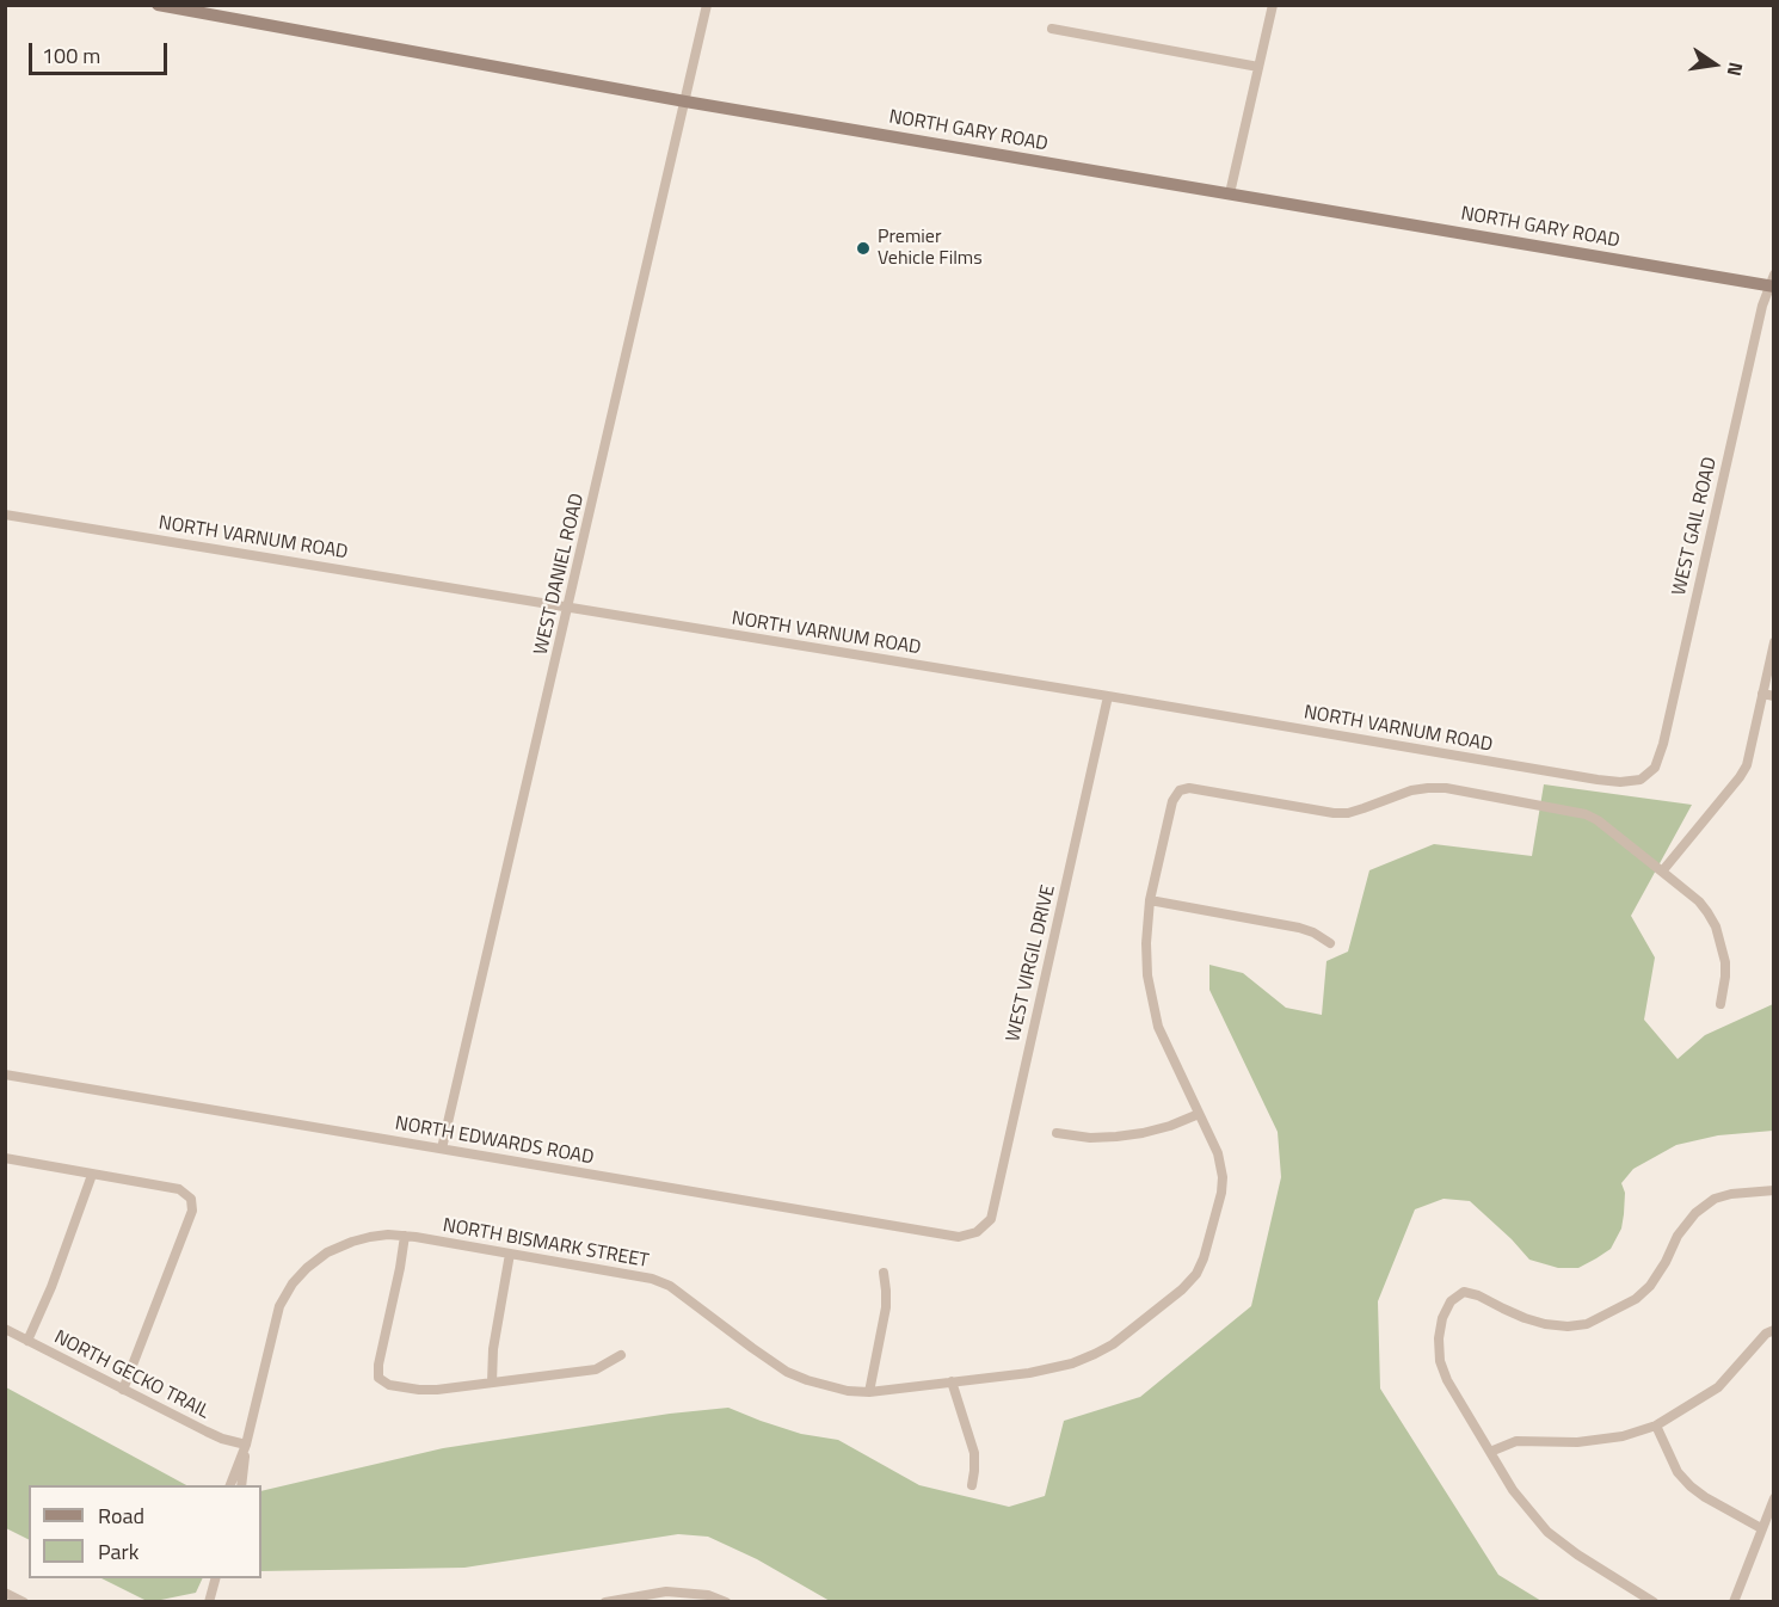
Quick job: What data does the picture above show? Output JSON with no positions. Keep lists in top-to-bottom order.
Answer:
{
  "streets": {
    "street": [
      "NORTH GARY ROAD",
      "WEST GAIL ROAD",
      "NORTH VARNUM ROAD",
      "WEST DANIEL ROAD",
      "WEST VIRGIL DRIVE",
      "NORTH EDWARDS ROAD",
      "NORTH BISMARK STREET",
      "NORTH GECKO TRAIL"
    ]
  },
  "crossings": [
    ["NORTH GARY ROAD", "WEST GAIL ROAD"],
    ["NORTH GARY ROAD", "WEST DANIEL ROAD"],
    ["WEST GAIL ROAD", "NORTH VARNUM ROAD"],
    ["NORTH VARNUM ROAD", "WEST DANIEL ROAD"],
    ["NORTH VARNUM ROAD", "WEST VIRGIL DRIVE"],
    ["WEST DANIEL ROAD", "NORTH EDWARDS ROAD"],
    ["WEST VIRGIL DRIVE", "NORTH EDWARDS ROAD"],
    ["NORTH BISMARK STREET", "NORTH GECKO TRAIL"]
  ],
  "places": ["Premier Vehicle Films"],
  "legend": ["Road", "Park"],
  "scale_bar": "100 m",
  "north": "right"
}
